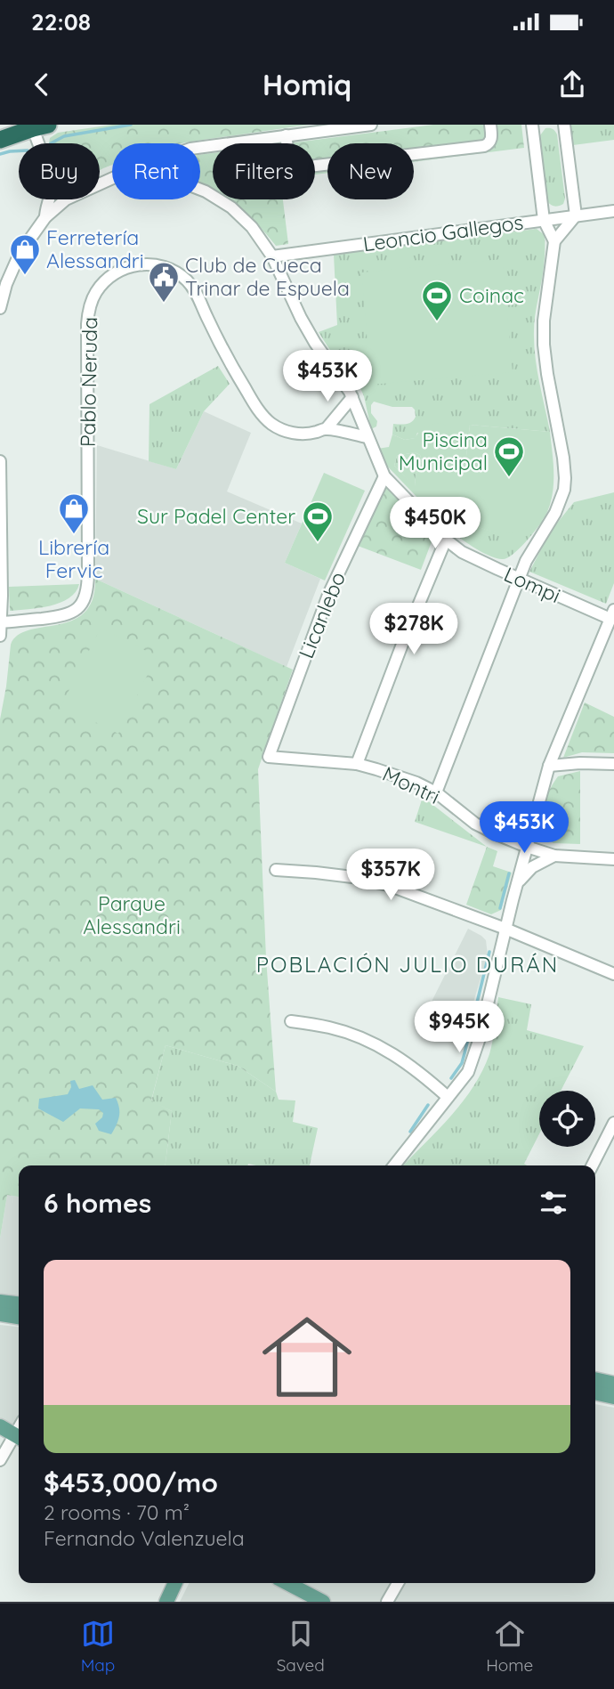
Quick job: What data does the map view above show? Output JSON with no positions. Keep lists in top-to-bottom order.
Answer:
{
  "streets": {
    "street": [
      "Leoncio Gallegos",
      "Pablo Neruda",
      "Lompi",
      "Licanlebo",
      "Montri"
    ]
  },
  "crossings": [
    ["Leoncio Gallegos", "Lompi"],
    ["Pablo Neruda", "Lompi"],
    ["Lompi", "Licanlebo"],
    ["Licanlebo", "Montri"]
  ],
  "districts": ["POBLACIÓN JULIO DURÁN"],
  "parks": ["Parque Alessandri"],
  "places": {
    "shop": ["Ferretería Alessandri", "Librería Fervic"],
    "public building": ["Club de Cueca Trinar de Espuela"],
    "sports": ["Coinac", "Piscina Municipal", "Sur Padel Center"]
  },
  "page": {
    "status": "22:08",
    "header": "Homiq",
    "chip": [
      "Buy",
      "Rent",
      "Filters",
      "New"
    ],
    "price": [
      "$453K",
      "$450K",
      "$278K",
      "$453K",
      "$357K",
      "$945K"
    ],
    "heading": "6 homes",
    "list": [
      {
        "name": "$453,000/mo",
        "note": "2 rooms · 70 m² · Fernando Valenzuela"
      }
    ],
    "tabs": ["Map", "Saved", "Home"]
  }
}
